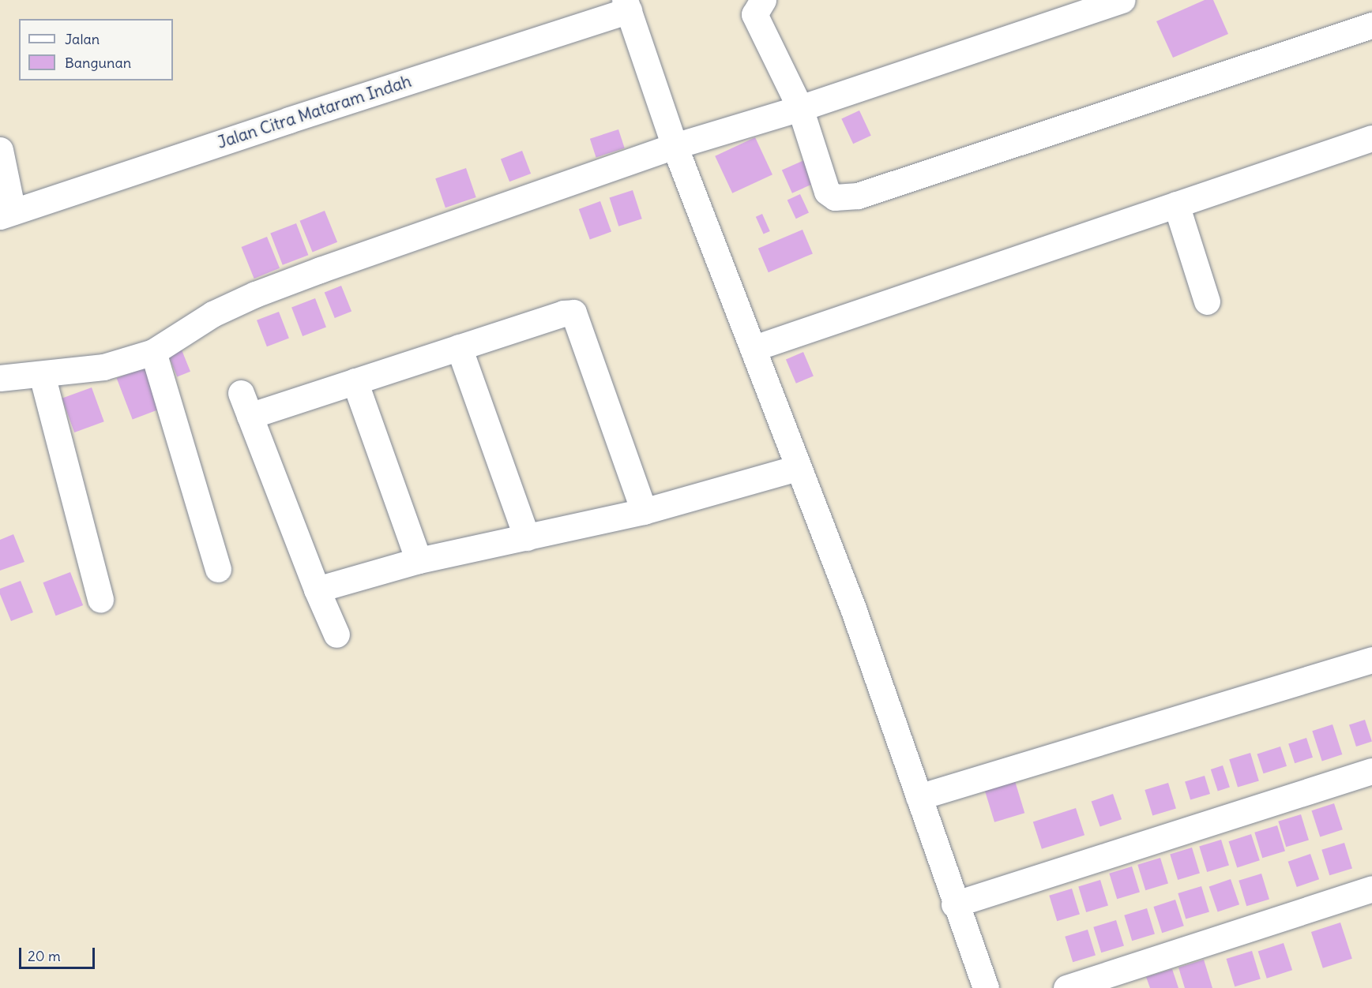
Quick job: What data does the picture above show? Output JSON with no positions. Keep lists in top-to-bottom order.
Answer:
{
  "streets": {
    "street": ["Jalan Citra Mataram Indah"]
  },
  "legend": ["Jalan", "Bangunan"],
  "scale_bar": "20 m"
}
